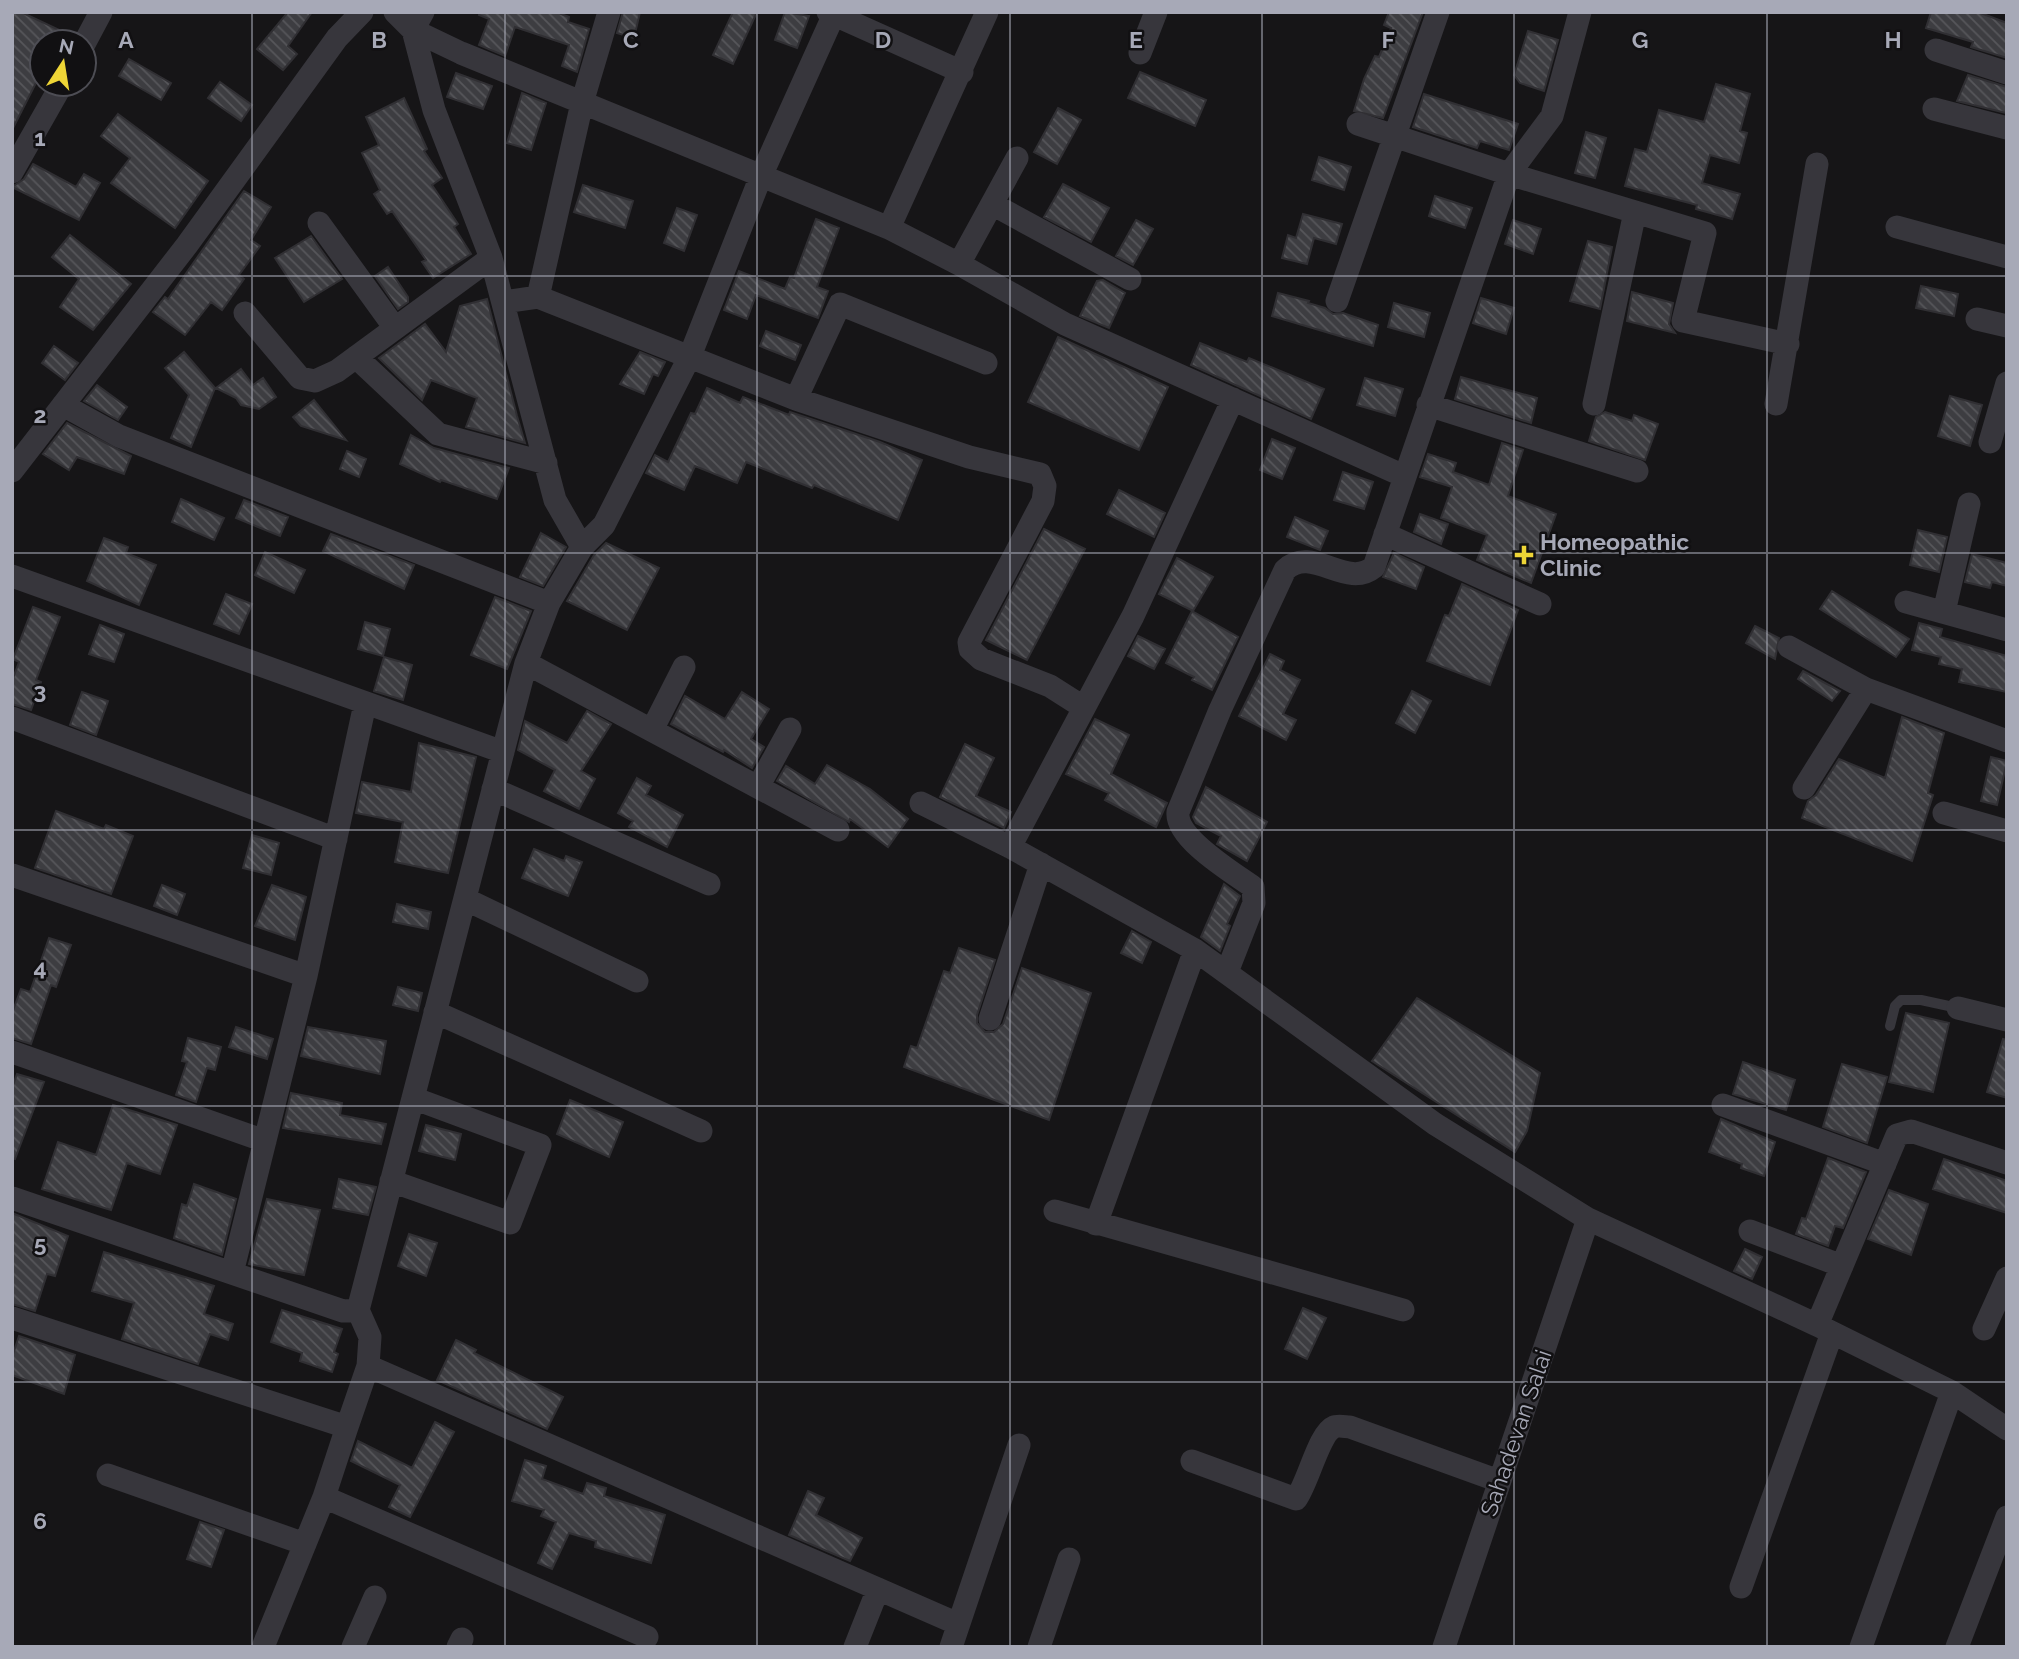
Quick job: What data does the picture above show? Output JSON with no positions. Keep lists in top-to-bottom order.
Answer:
{
  "streets": {
    "street": ["Sahadevan Salai"]
  },
  "places": {
    "health": ["Homeopathic Clinic"]
  },
  "north": "top",
  "grid": {
    "columns": [
      "A",
      "B",
      "C",
      "D",
      "E",
      "F",
      "G",
      "H"
    ],
    "rows": [
      "1",
      "2",
      "3",
      "4",
      "5",
      "6"
    ]
  }
}
